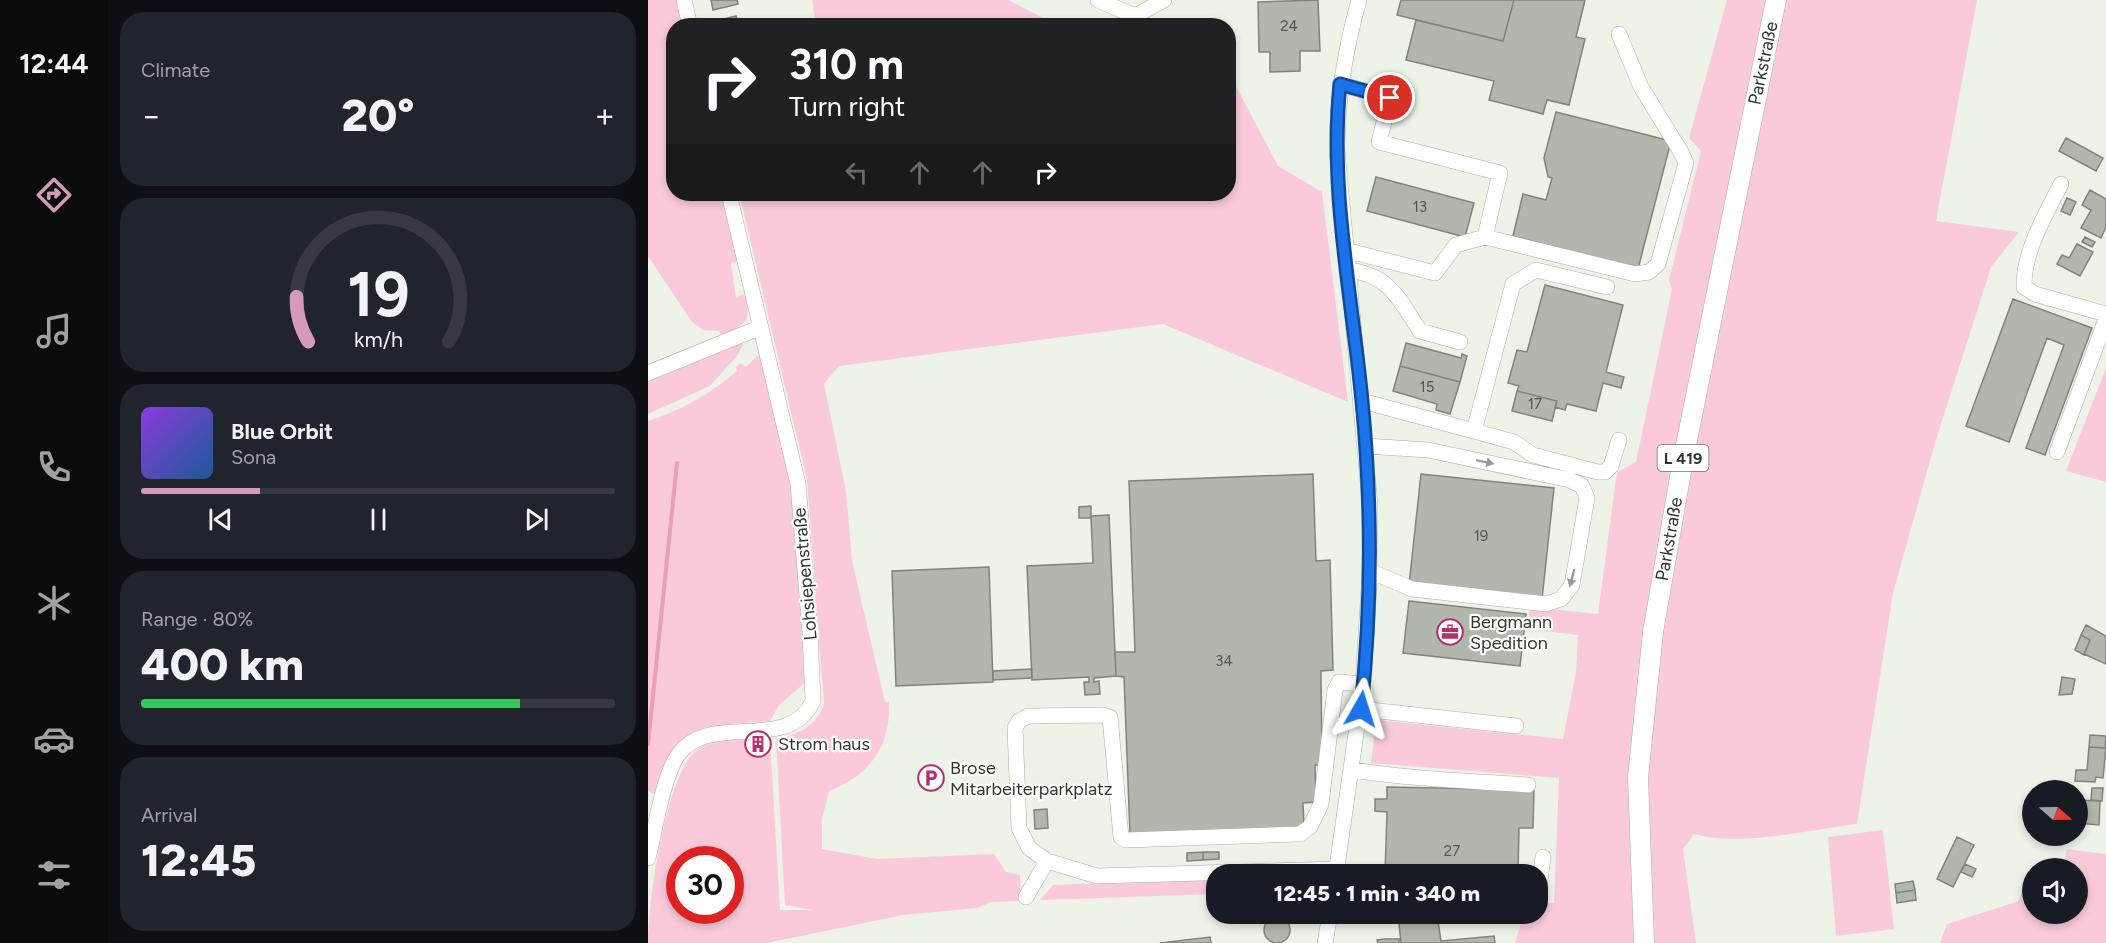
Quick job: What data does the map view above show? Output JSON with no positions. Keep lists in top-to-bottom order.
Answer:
{
  "streets": {
    "main road": ["Parkstraße", "L 419"],
    "street": ["Lohsiepenstraße"]
  },
  "places": {
    "office": ["Bergmann Spedition"],
    "building": ["Strom haus"],
    "parking": ["Brose Mitarbeiterparkplatz"]
  },
  "house_numbers": [
    "24",
    "13",
    "15",
    "17",
    "19",
    "34",
    "27"
  ],
  "north": "right",
  "page": {
    "tabs": "12:44",
    "tile": [
      "Climate",
      ["Range · 80%", "400 km"],
      ["Arrival", "12:45"]
    ],
    "turn": ["310 m", "Turn right"],
    "heat": ["−", "20°", "+"],
    "song": ["Blue Orbit", "Sona"],
    "limit": "30",
    "trip": "12:45 · 1 min · 340 m",
    "gauge": ["19", "km/h"]
  }
}
